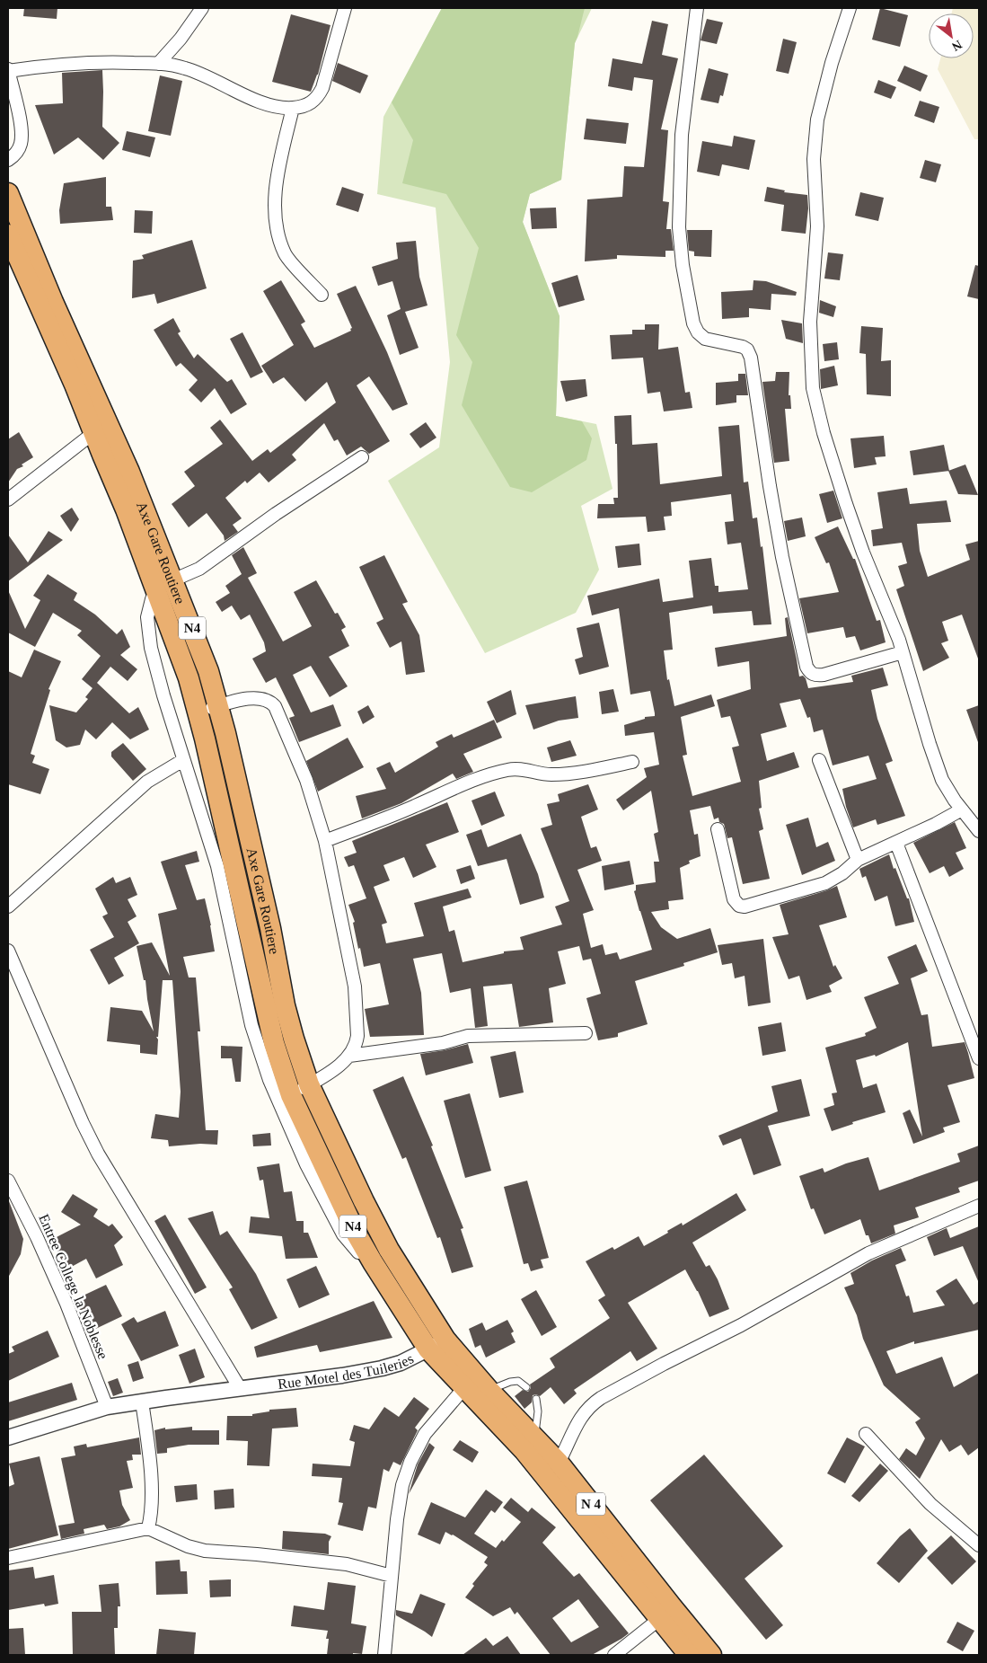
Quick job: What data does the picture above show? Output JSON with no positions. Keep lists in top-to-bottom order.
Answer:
{
  "streets": {
    "highway": ["Axe Gare Routiere", "N4", "N 4"],
    "street": ["Entree College la Noblesse", "Rue Motel des Tuileries"]
  },
  "crossings": [
    ["Axe Gare Routiere", "N4"],
    ["N4", "Rue Motel des Tuileries"],
    ["N4", "N 4"],
    ["Entree College la Noblesse", "Rue Motel des Tuileries"],
    ["Rue Motel des Tuileries", "N 4"]
  ],
  "north": "bottom right"
}
